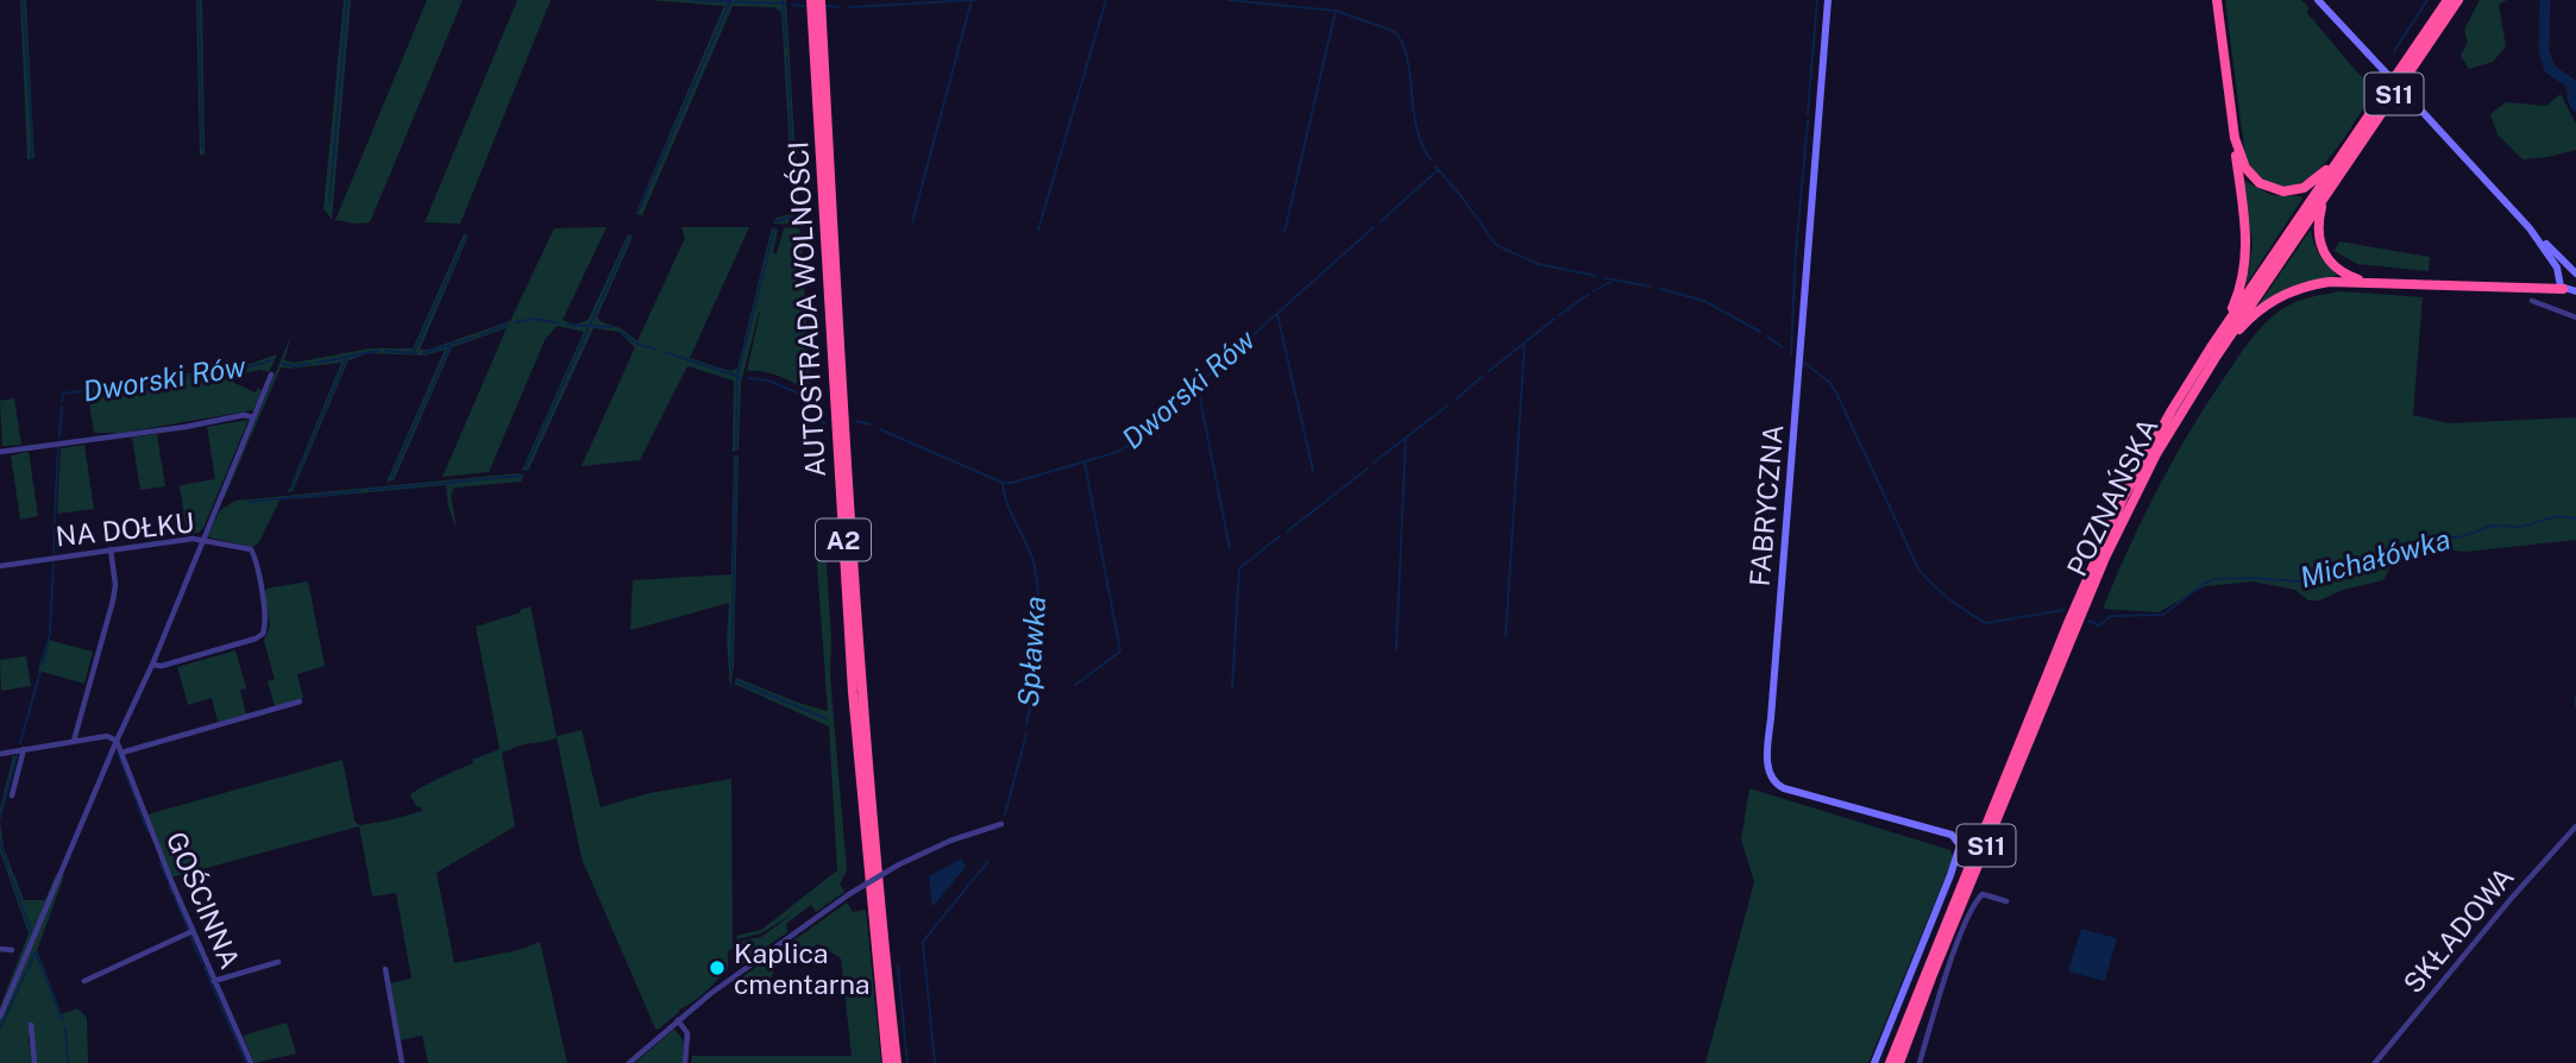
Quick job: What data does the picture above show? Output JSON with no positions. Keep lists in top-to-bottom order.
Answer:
{
  "streets": {
    "highway": [
      "S11",
      "AUTOSTRADA WOLNOŚCI",
      "POZNAŃSKA",
      "A2"
    ],
    "street": [
      "FABRYCZNA",
      "NA DOŁKU",
      "GOŚCINNA",
      "SKŁADOWA"
    ]
  },
  "water": ["Dworski Rów", "Michałówka", "Spławka"],
  "places": ["Kaplica cmentarna"]
}
